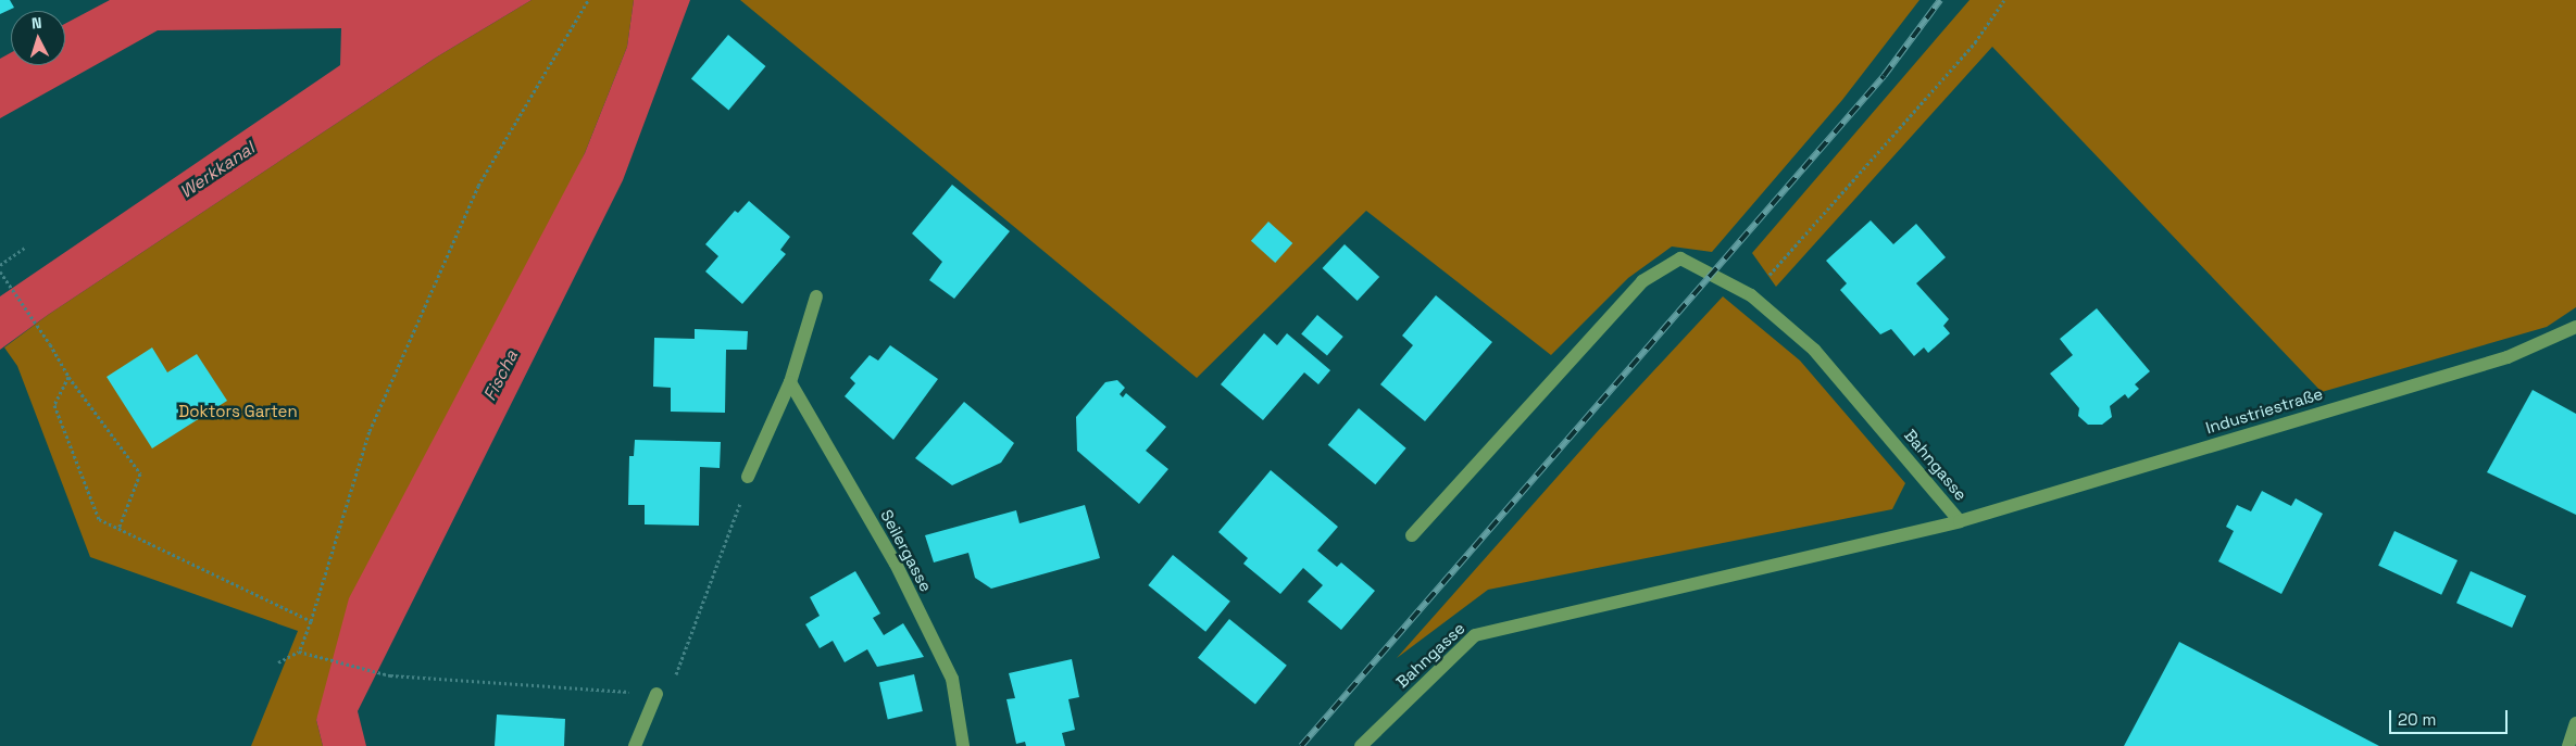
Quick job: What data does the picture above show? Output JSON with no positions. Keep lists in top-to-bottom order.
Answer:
{
  "streets": {
    "street": ["Industriestraße", "Bahngasse", "Seilergasse"]
  },
  "crossings": [
    ["Industriestraße", "Bahngasse"]
  ],
  "water": ["Werkkanal", "Fischa"],
  "parks": ["Doktors Garten"],
  "scale_bar": "20 m",
  "north": "top"
}
